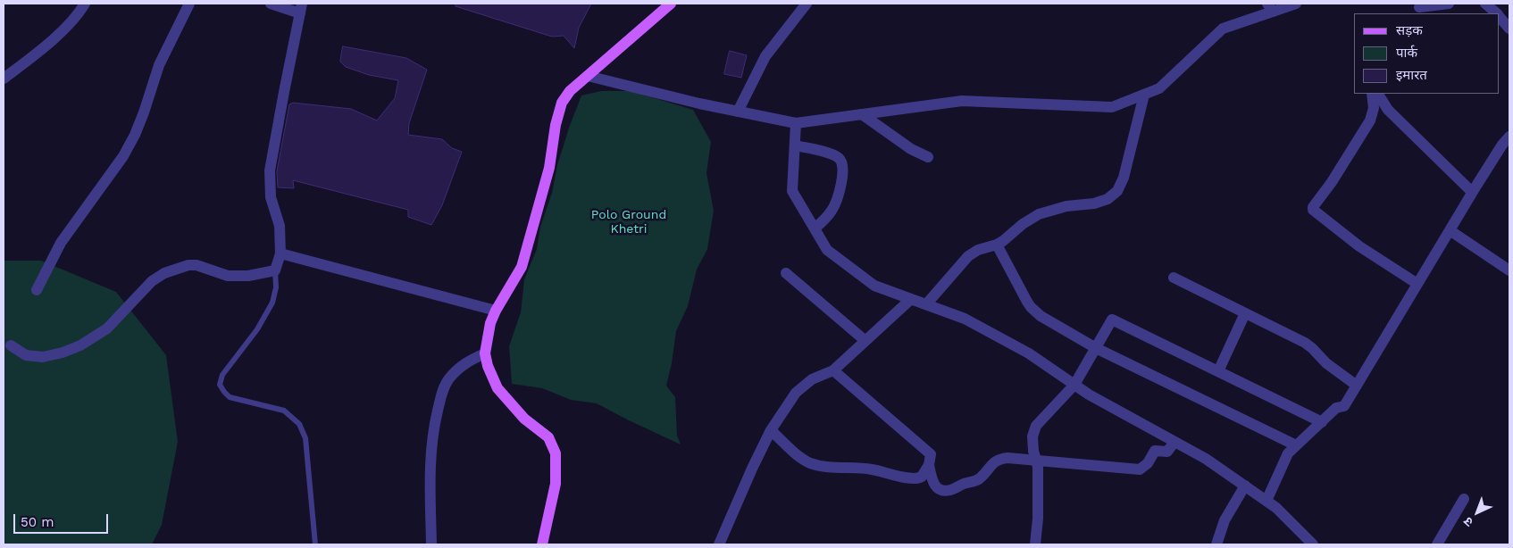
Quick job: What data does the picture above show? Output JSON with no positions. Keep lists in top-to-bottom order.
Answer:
{
  "parks": ["Polo Ground Khetri"],
  "legend": ["सड़क", "पार्क", "इमारत"],
  "scale_bar": "50 m",
  "north": "bottom left"
}
